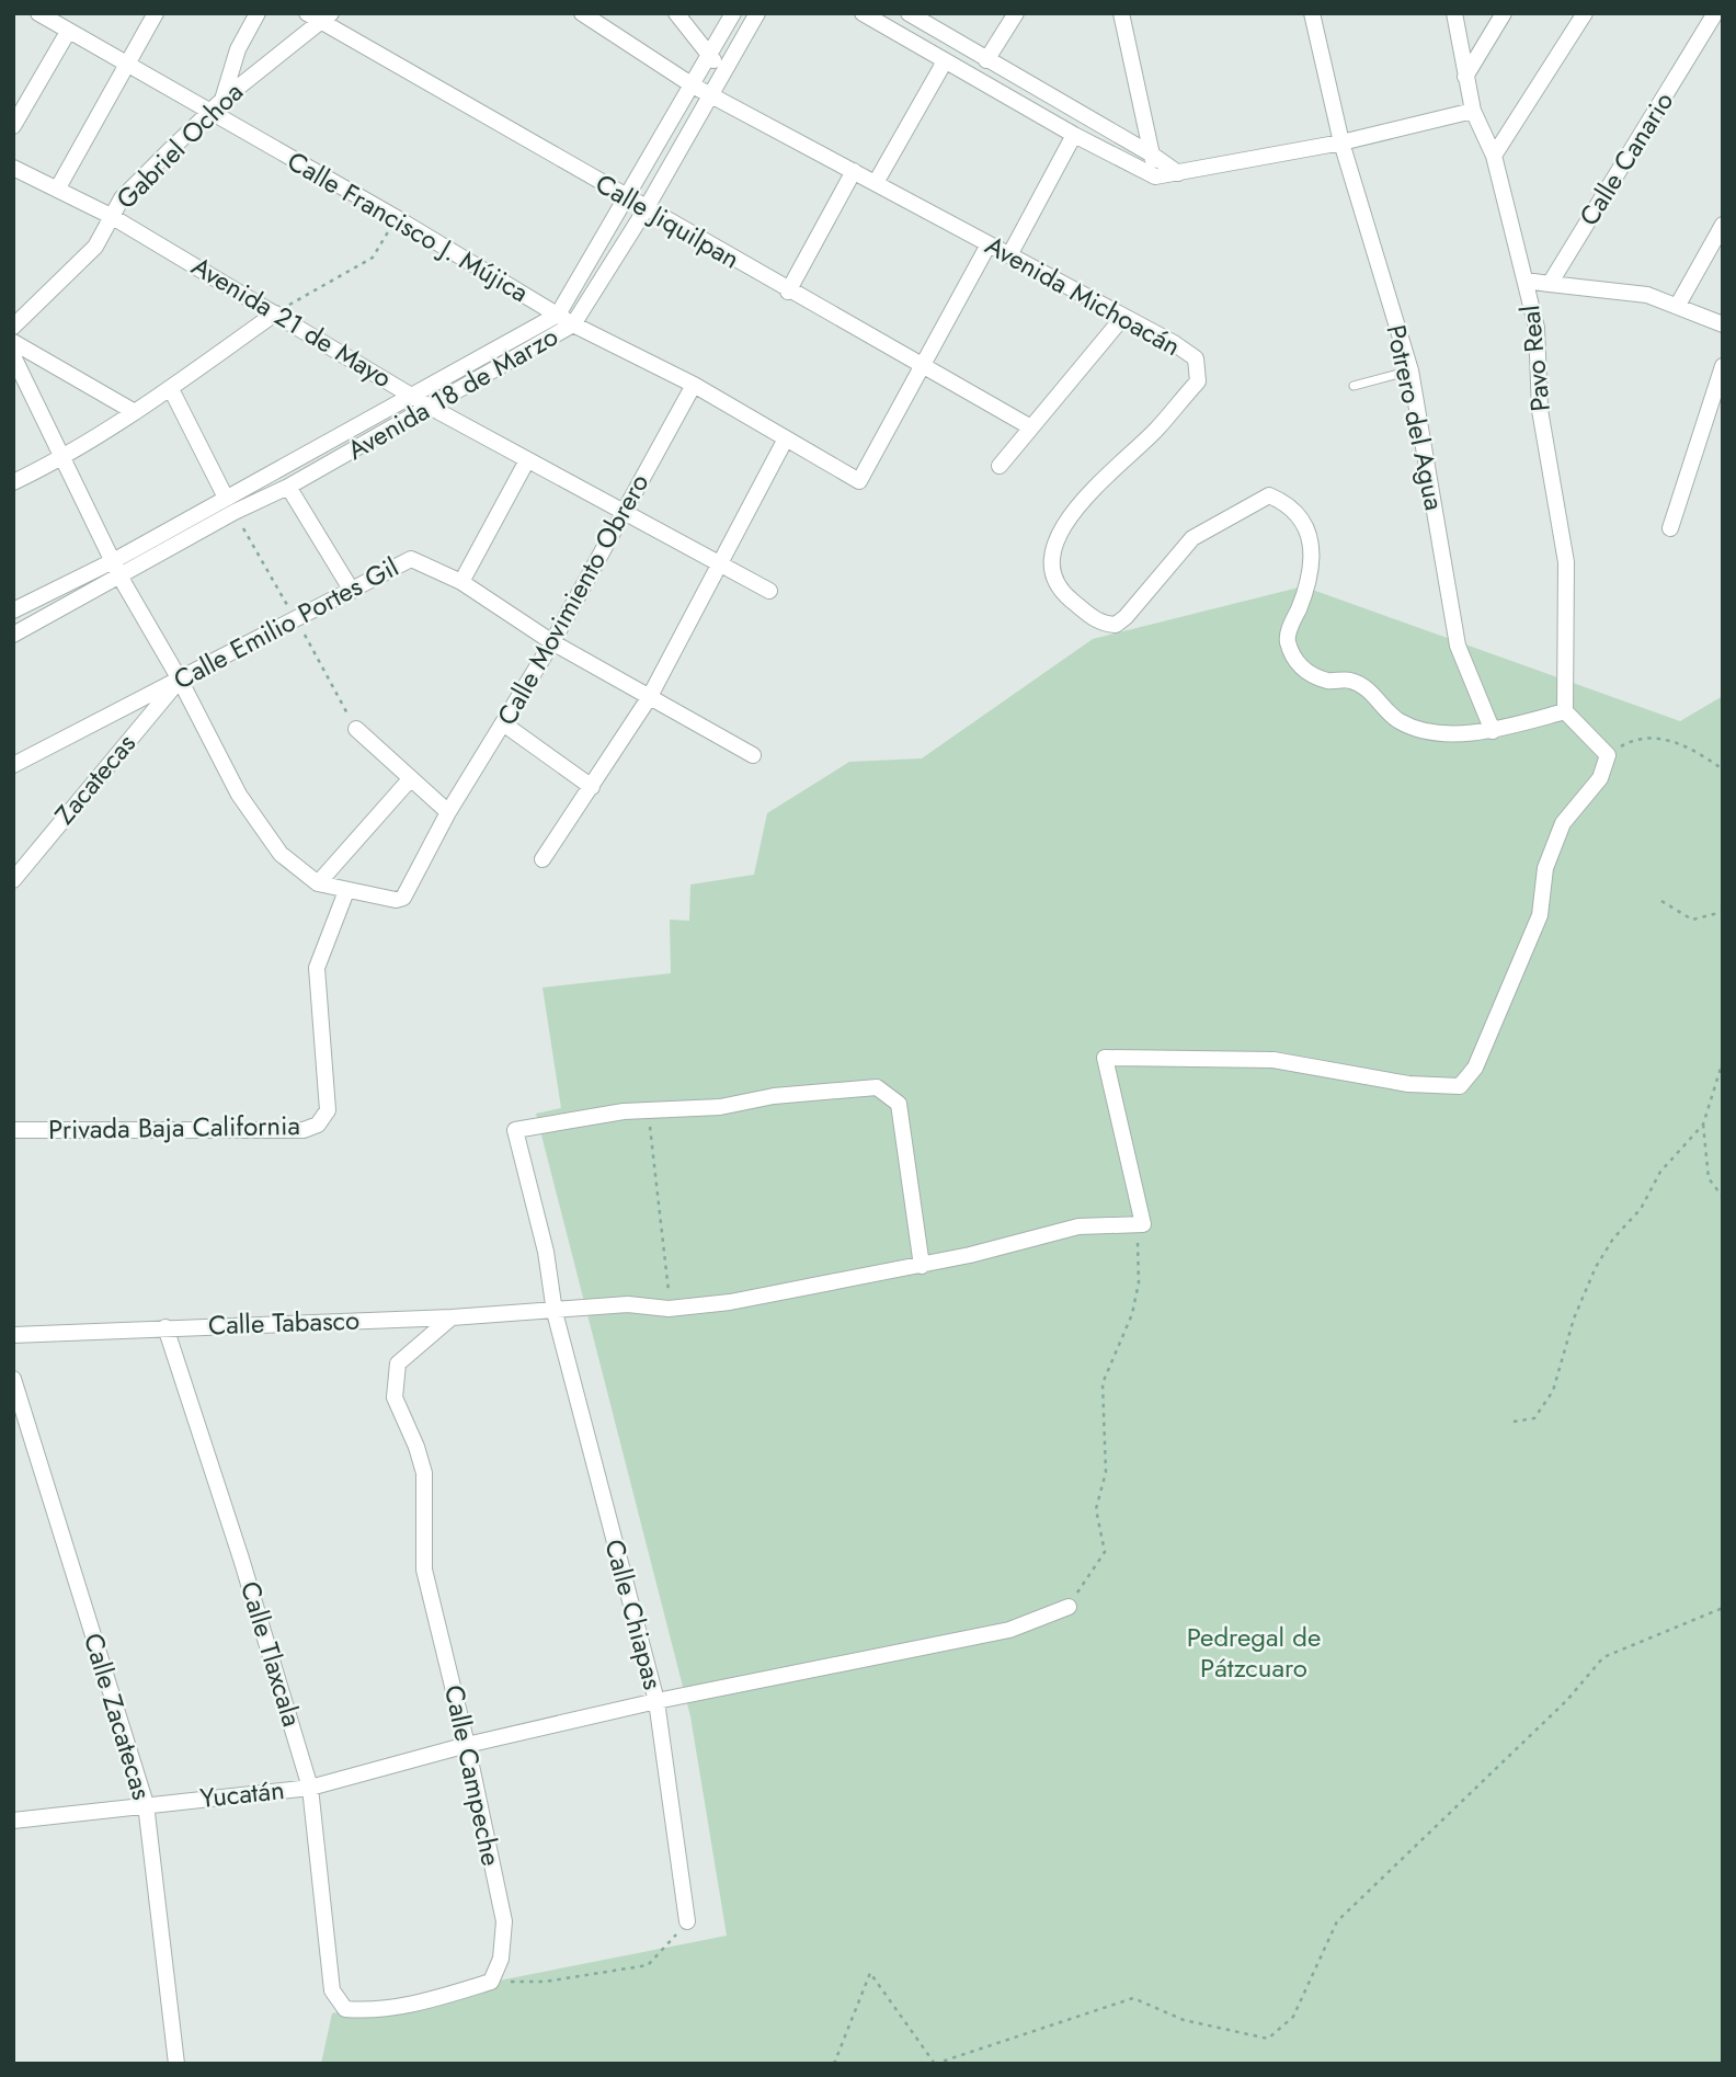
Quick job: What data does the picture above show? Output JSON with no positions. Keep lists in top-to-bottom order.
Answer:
{
  "streets": {
    "street": [
      "Gabriel Ochoa",
      "Calle Canario",
      "Calle Jiquilpan",
      "Calle Francisco J. Mújica",
      "Avenida Michoacán",
      "Avenida 21 de Mayo",
      "Pavo Real",
      "Avenida 18 de Marzo",
      "Potrero del Agua",
      "Calle Movimiento Obrero",
      "Calle Emilio Portes Gil",
      "Zacatecas",
      "Privada Baja California",
      "Calle Tabasco",
      "Calle Chiapas",
      "Calle Tlaxcala",
      "Calle Zacatecas",
      "Calle Campeche",
      "Yucatán"
    ]
  },
  "crossings": [
    ["Gabriel Ochoa", "Calle Jiquilpan"],
    ["Gabriel Ochoa", "Calle Francisco J. Mújica"],
    ["Gabriel Ochoa", "Avenida 21 de Mayo"],
    ["Calle Jiquilpan", "Calle Francisco J. Mújica"],
    ["Calle Jiquilpan", "Avenida 18 de Marzo"],
    ["Calle Francisco J. Mújica", "Avenida 18 de Marzo"],
    ["Calle Francisco J. Mújica", "Calle Movimiento Obrero"],
    ["Avenida Michoacán", "Avenida 18 de Marzo"],
    ["Avenida Michoacán", "Potrero del Agua"],
    ["Avenida 21 de Mayo", "Avenida 18 de Marzo"],
    ["Avenida 21 de Mayo", "Calle Movimiento Obrero"],
    ["Calle Movimiento Obrero", "Calle Emilio Portes Gil"],
    ["Calle Movimiento Obrero", "Privada Baja California"],
    ["Calle Emilio Portes Gil", "Zacatecas"],
    ["Calle Tabasco", "Calle Chiapas"],
    ["Calle Tabasco", "Calle Tlaxcala"],
    ["Calle Tabasco", "Calle Campeche"],
    ["Calle Chiapas", "Yucatán"],
    ["Calle Tlaxcala", "Calle Campeche"],
    ["Calle Tlaxcala", "Yucatán"],
    ["Calle Zacatecas", "Yucatán"],
    ["Calle Campeche", "Yucatán"]
  ],
  "parks": ["Pedregal de Pátzcuaro"]
}
